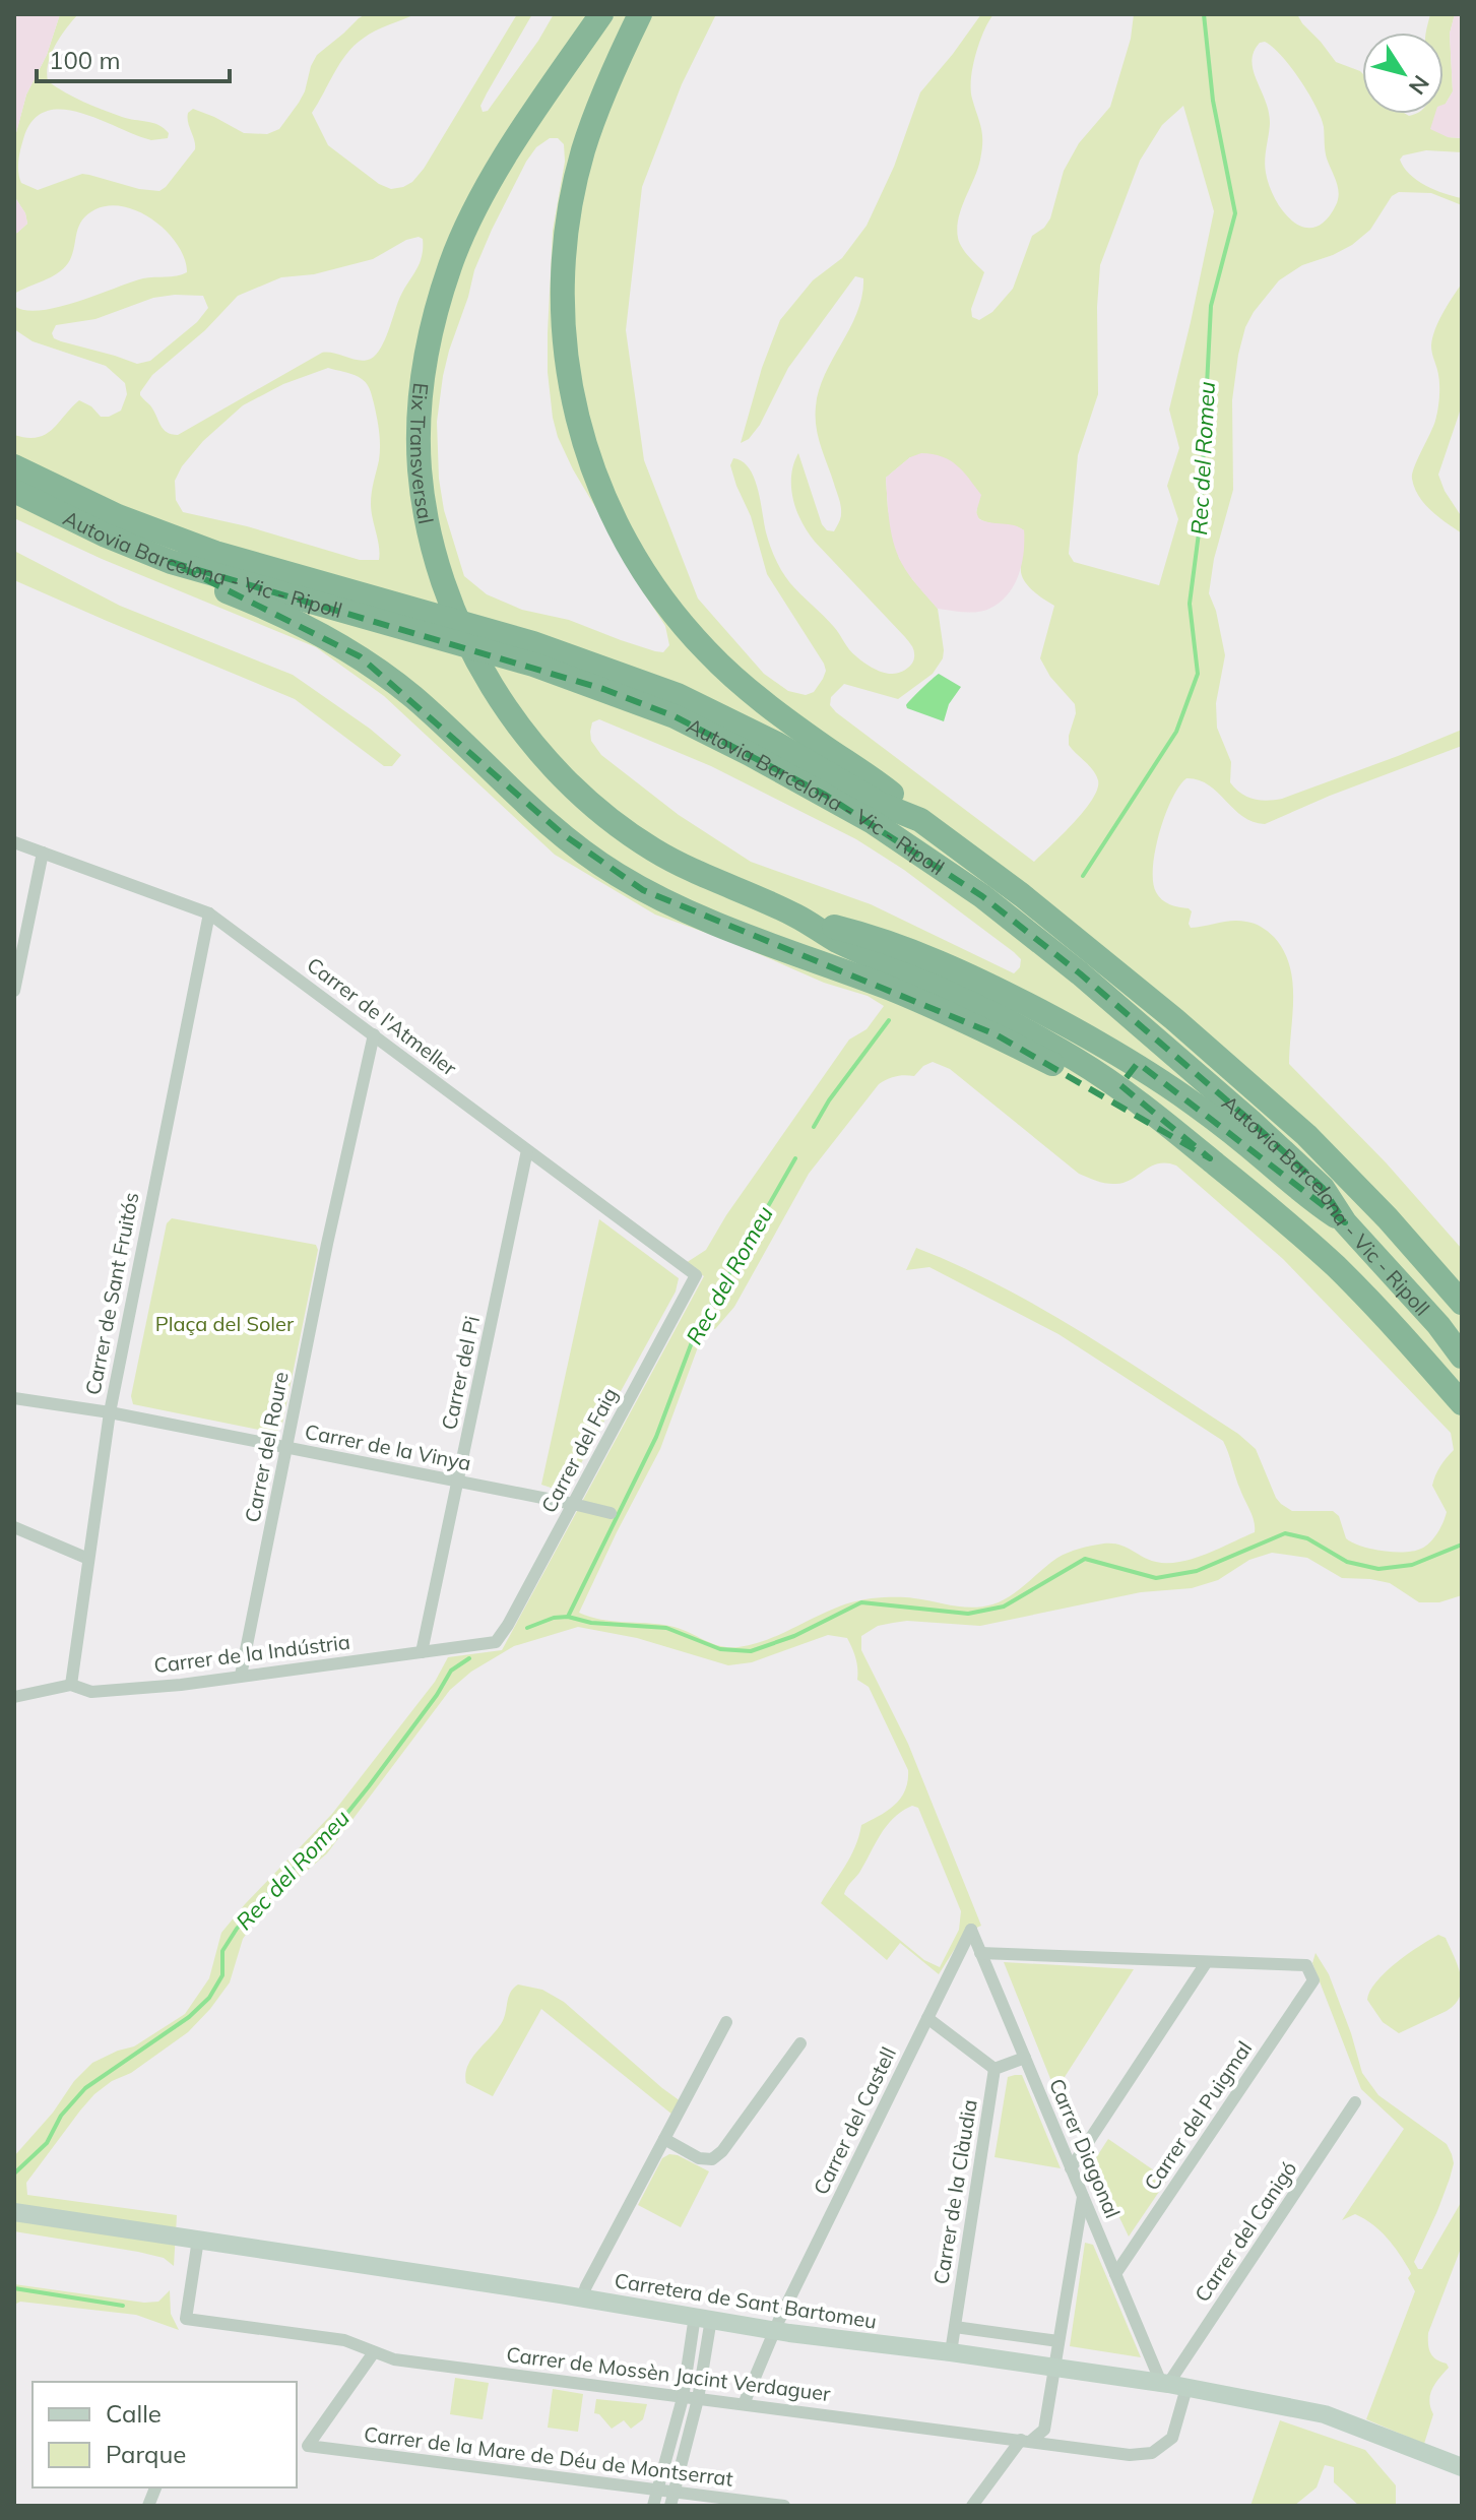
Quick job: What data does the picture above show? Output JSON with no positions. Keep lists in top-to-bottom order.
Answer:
{
  "streets": {
    "highway": ["Eix Transversal", "Autovia Barcelona - Vic - Ripoll"],
    "street": [
      "Carrer de l'Atmeller",
      "Carrer de Sant Fruitós",
      "Carrer del Pi",
      "Carrer del Roure",
      "Carrer de la Vinya",
      "Carrer del Faig",
      "Carrer de la Indústria",
      "Carrer del Puigmal",
      "Carrer del Castell",
      "Carrer Diagonal",
      "Carrer de la Clàudia",
      "Carrer del Canigó",
      "Carretera de Sant Bartomeu",
      "Carrer de Mossèn Jacint Verdaguer",
      "Carrer de la Mare de Déu de Montserrat"
    ]
  },
  "crossings": [
    ["Carrer de l'Atmeller", "Carrer de Sant Fruitós"],
    ["Carrer de l'Atmeller", "Carrer del Pi"],
    ["Carrer de l'Atmeller", "Carrer del Roure"],
    ["Carrer de l'Atmeller", "Carrer del Faig"],
    ["Carrer de Sant Fruitós", "Carrer de la Vinya"],
    ["Carrer de Sant Fruitós", "Carrer de la Indústria"],
    ["Carrer del Pi", "Carrer de la Vinya"],
    ["Carrer del Pi", "Carrer de la Indústria"],
    ["Carrer del Roure", "Carrer de la Vinya"],
    ["Carrer del Roure", "Carrer de la Indústria"],
    ["Carrer de la Vinya", "Carrer del Faig"],
    ["Carrer del Faig", "Carrer de la Indústria"],
    ["Carrer del Puigmal", "Carrer Diagonal"],
    ["Carrer del Castell", "Carrer Diagonal"],
    ["Carrer del Castell", "Carretera de Sant Bartomeu"],
    ["Carrer del Castell", "Carrer de Mossèn Jacint Verdaguer"],
    ["Carrer Diagonal", "Carrer del Canigó"],
    ["Carrer Diagonal", "Carretera de Sant Bartomeu"],
    ["Carrer Diagonal", "Carrer de Mossèn Jacint Verdaguer"],
    ["Carrer de la Clàudia", "Carretera de Sant Bartomeu"],
    ["Carrer del Canigó", "Carretera de Sant Bartomeu"],
    ["Carrer del Canigó", "Carrer de Mossèn Jacint Verdaguer"],
    ["Carretera de Sant Bartomeu", "Carrer de Mossèn Jacint Verdaguer"],
    ["Carrer de Mossèn Jacint Verdaguer", "Carrer de la Mare de Déu de Montserrat"]
  ],
  "water": ["Rec del Romeu"],
  "parks": ["Plaça del Soler"],
  "legend": ["Calle", "Parque"],
  "scale_bar": "100 m",
  "north": "bottom right"
}
